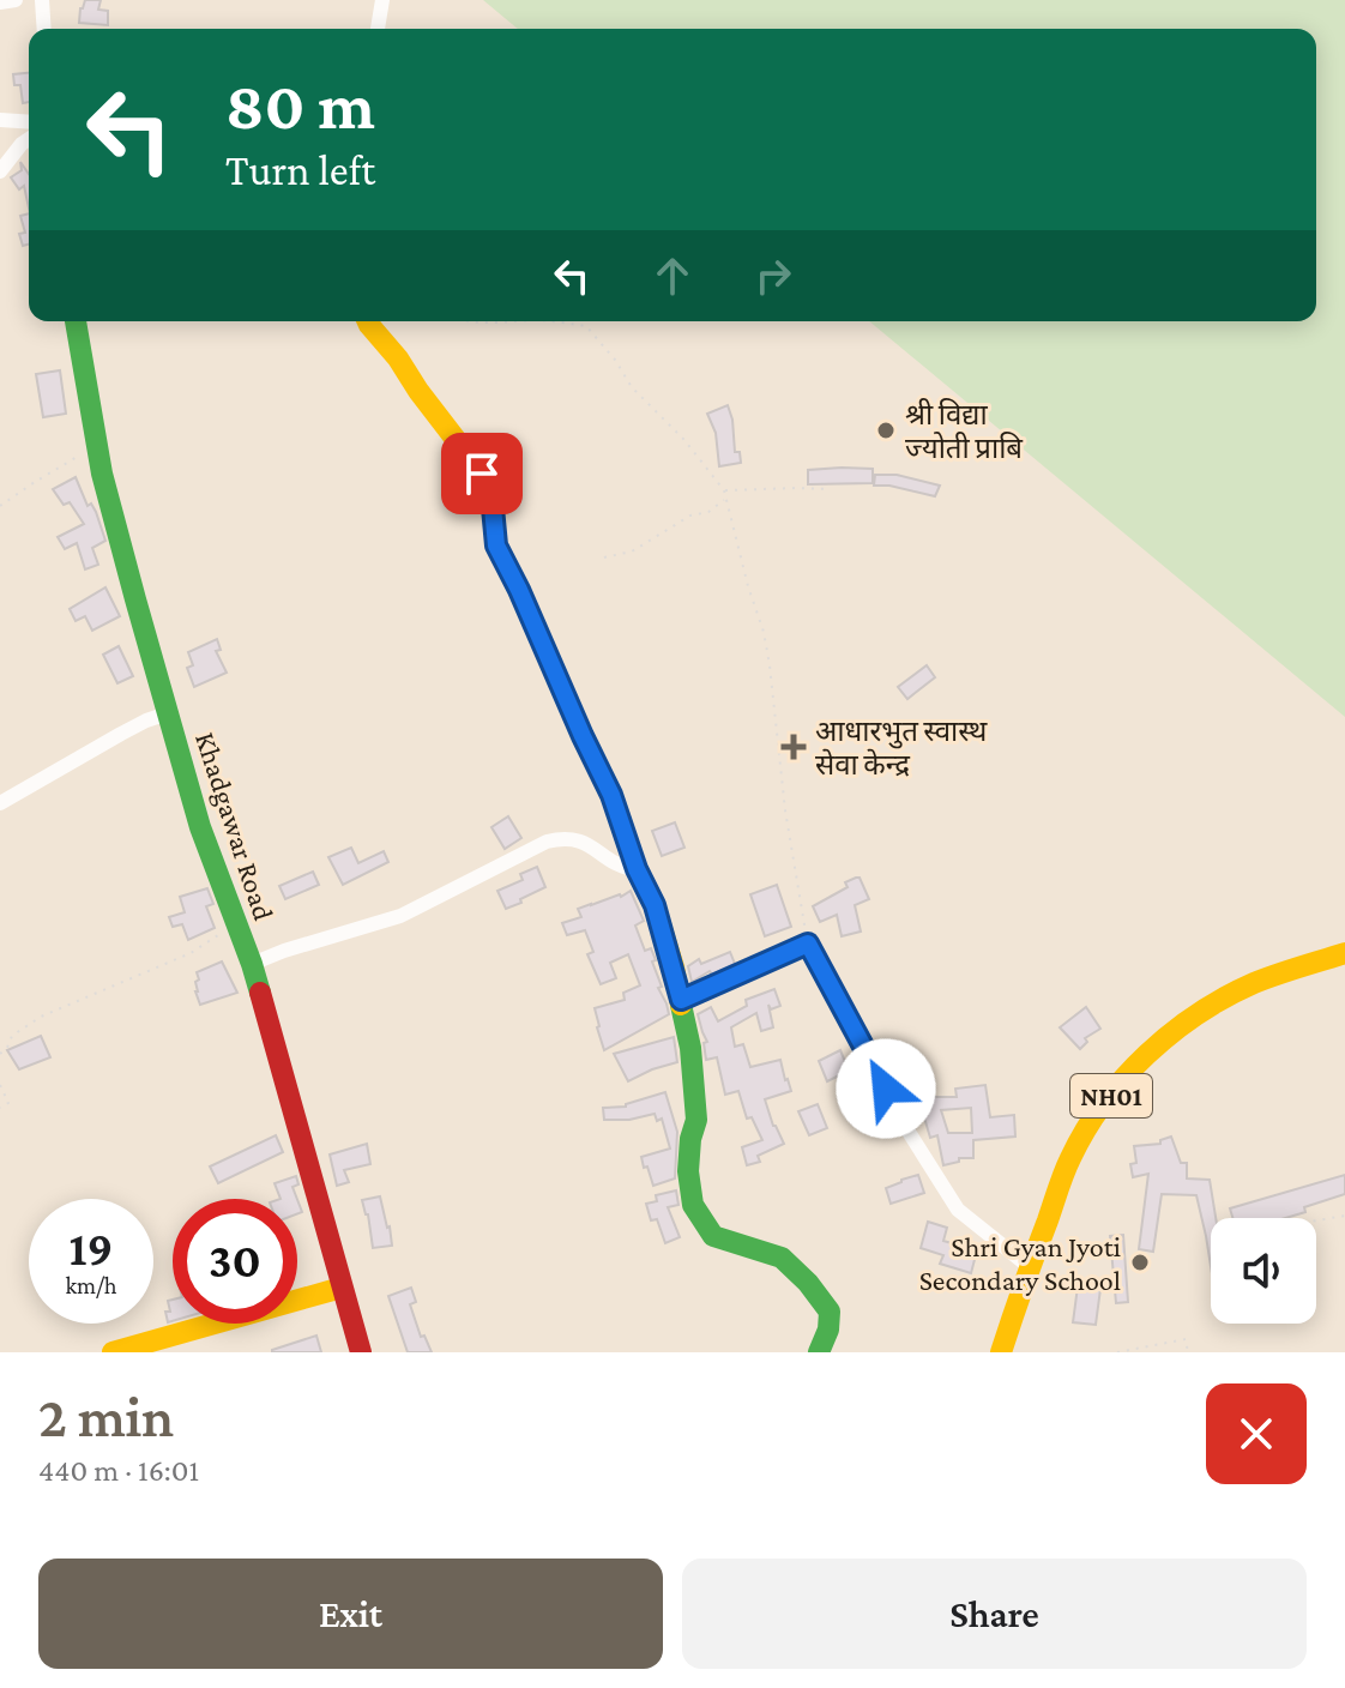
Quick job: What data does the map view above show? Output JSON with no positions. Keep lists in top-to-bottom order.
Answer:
{
  "streets": {
    "main road": ["Khadgawar Road", "NH01"]
  },
  "places": {
    "other": ["श्री विद्या ज्योती प्राबि", "Shri Gyan Jyoti Secondary School"],
    "health": ["आधारभुत स्वास्थ सेवा केन्द्र"]
  },
  "page": {
    "turn": ["80 m", "Turn left"],
    "speed": "19 km/h",
    "limit": "30",
    "heading": ["2 min", "440 m · 16:01"],
    "buttons": ["Exit", "Share"]
  }
}
